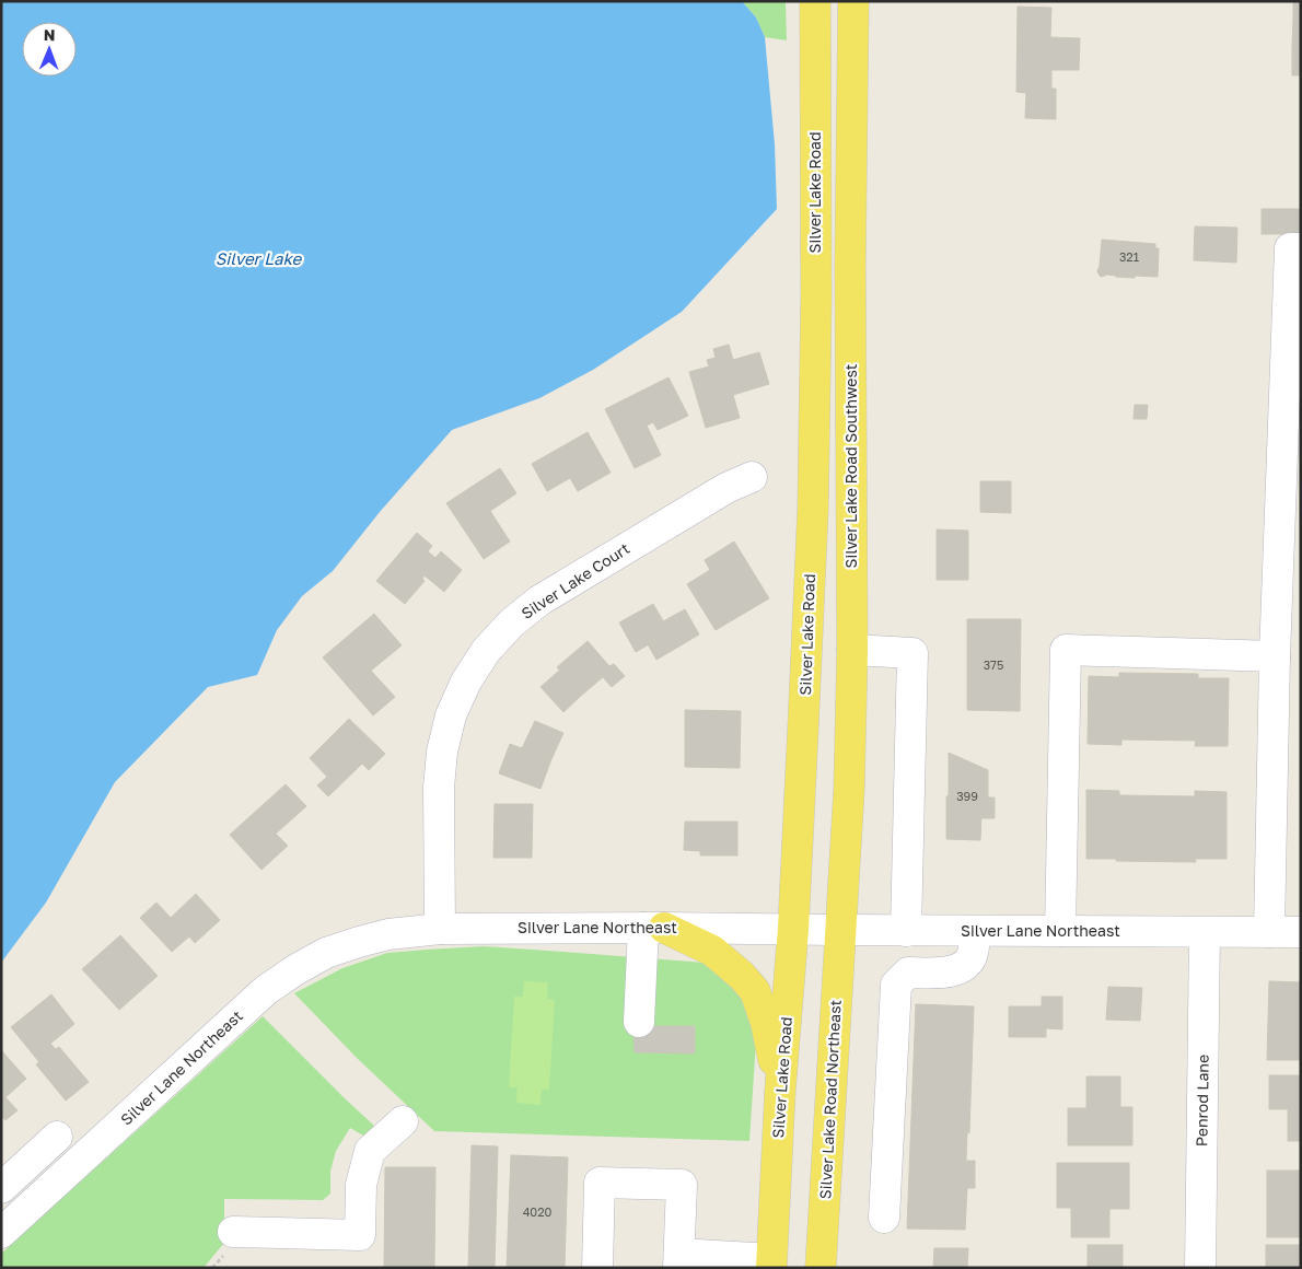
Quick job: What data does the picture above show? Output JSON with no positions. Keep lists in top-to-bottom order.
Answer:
{
  "streets": {
    "main road": ["Silver Lake Road", "Silver Lake Road Southwest", "Silver Lake Road Northeast"],
    "street": ["Silver Lake Court", "Silver Lane Northeast", "Penrod Lane"]
  },
  "crossings": [
    ["Silver Lake Road", "Silver Lane Northeast"],
    ["Silver Lake Road Southwest", "Silver Lane Northeast"],
    ["Silver Lake Road Southwest", "Silver Lake Road Northeast"],
    ["Silver Lake Court", "Silver Lane Northeast"],
    ["Silver Lane Northeast", "Silver Lake Road Northeast"],
    ["Silver Lane Northeast", "Penrod Lane"]
  ],
  "water": ["Silver Lake"],
  "house_numbers": [
    "321",
    "375",
    "399",
    "4020"
  ],
  "north": "top"
}
